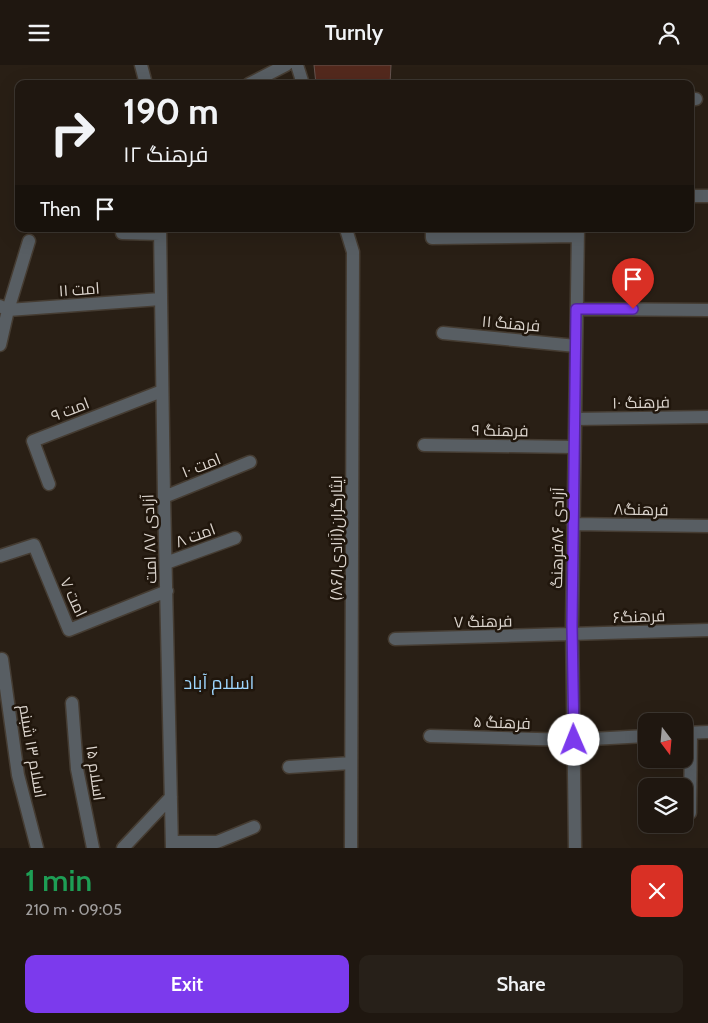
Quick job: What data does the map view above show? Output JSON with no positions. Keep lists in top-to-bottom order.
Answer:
{
  "streets": {
    "street": [
      "امت ۱۱",
      "فرهنگ ۱۱",
      "فرهنگ ۱۰",
      "امت ۹",
      "فرهنگ ۹",
      "امت ۱۰",
      "فرهنگ۸",
      "امت ۸",
      "ایثارگران(آزادی۸۶/۱)",
      "آزادی ۸۶فرهنگ",
      "آزادی ۸۷ امت",
      "امت ۷",
      "فرهنگ۶",
      "فرهنگ ۷",
      "فرهنگ ۵",
      "اسلام ۱۳ شبنم",
      "اسلام ۱۵"
    ]
  },
  "crossings": [
    ["امت ۱۱", "آزادی ۸۷ امت"],
    ["فرهنگ ۱۱", "آزادی ۸۶فرهنگ"],
    ["فرهنگ ۱۰", "آزادی ۸۶فرهنگ"],
    ["امت ۹", "آزادی ۸۷ امت"],
    ["فرهنگ ۹", "آزادی ۸۶فرهنگ"],
    ["امت ۱۰", "آزادی ۸۷ امت"],
    ["فرهنگ۸", "آزادی ۸۶فرهنگ"],
    ["امت ۸", "آزادی ۸۷ امت"],
    ["آزادی ۸۶فرهنگ", "فرهنگ۶"],
    ["آزادی ۸۶فرهنگ", "فرهنگ ۷"],
    ["آزادی ۸۶فرهنگ", "فرهنگ ۵"],
    ["آزادی ۸۷ امت", "امت ۷"],
    ["فرهنگ۶", "فرهنگ ۷"]
  ],
  "districts": ["اسلام آباد"],
  "north": "bottom",
  "page": {
    "header": "Turnly",
    "turn": ["190 m", "فرهنگ ۱۲"],
    "then": "Then",
    "heading": ["1 min", "210 m · 09:05"],
    "buttons": ["Exit", "Share"]
  }
}
